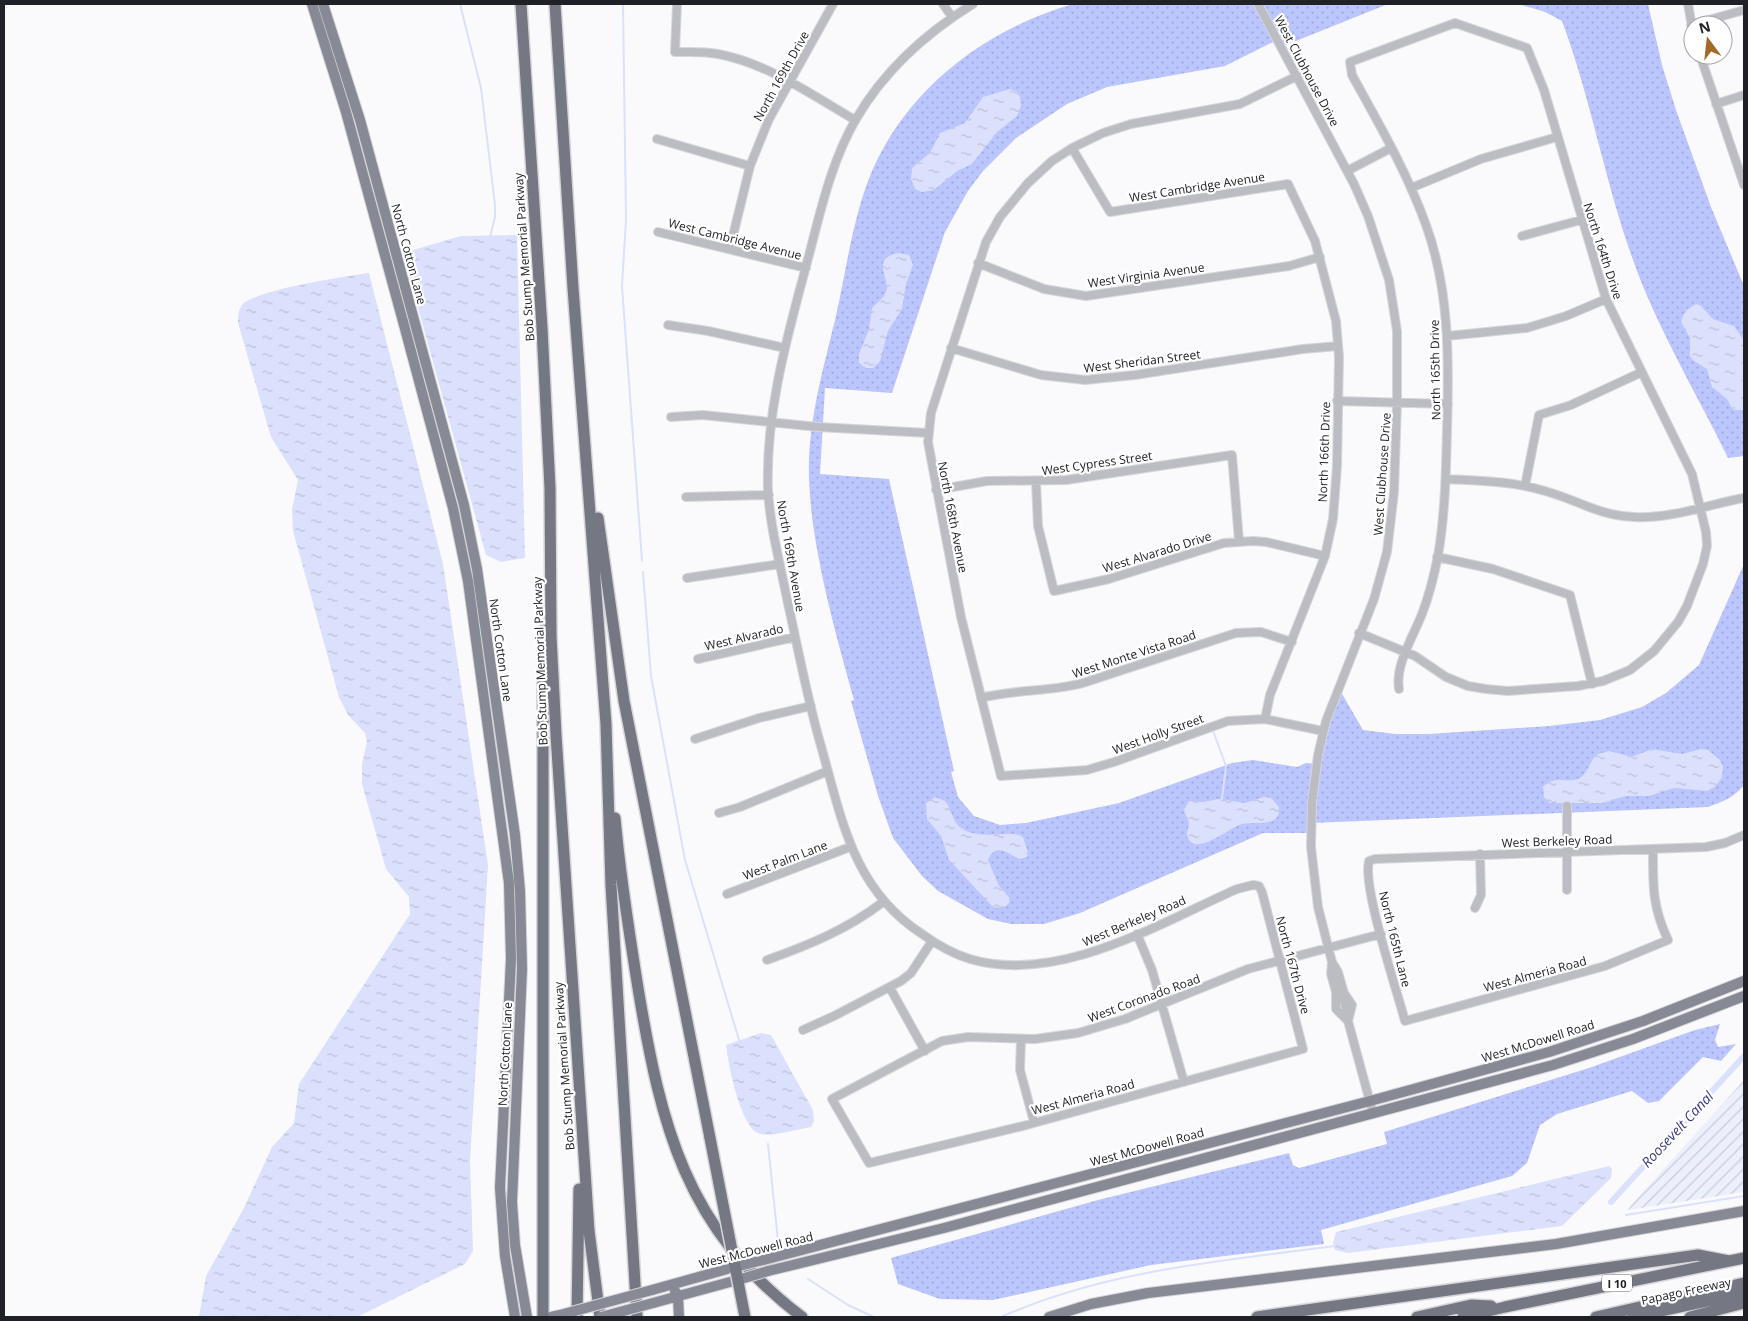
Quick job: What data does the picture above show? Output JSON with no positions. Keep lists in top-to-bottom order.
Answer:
{
  "streets": {
    "highway": ["Bob Stump Memorial Parkway", "I 10", "Papago Freeway"],
    "main road": ["North Cotton Lane", "West McDowell Road"],
    "street": [
      "West Clubhouse Drive",
      "North 169th Drive",
      "West Cambridge Avenue",
      "North 164th Drive",
      "West Virginia Avenue",
      "West Sheridan Street",
      "North 165th Drive",
      "North 166th Drive",
      "West Cypress Street",
      "North 168th Avenue",
      "West Alvarado Drive",
      "North 169th Avenue",
      "West Alvarado",
      "West Monte Vista Road",
      "West Holly Street",
      "West Berkeley Road",
      "West Palm Lane",
      "North 165th Lane",
      "North 167th Drive",
      "West Almeria Road",
      "West Coronado Road"
    ]
  },
  "crossings": [
    ["West Clubhouse Drive", "North 168th Avenue"],
    ["West Clubhouse Drive", "West Holly Street"],
    ["West Clubhouse Drive", "West Coronado Road"],
    ["West Clubhouse Drive", "West McDowell Road"],
    ["North 169th Drive", "West Cambridge Avenue"],
    ["West Cambridge Avenue", "North 166th Drive"],
    ["West Cambridge Avenue", "North 168th Avenue"],
    ["West Cambridge Avenue", "North 169th Avenue"],
    ["North 164th Drive", "North 165th Drive"],
    ["Bob Stump Memorial Parkway", "West McDowell Road"],
    ["West Virginia Avenue", "North 166th Drive"],
    ["West Virginia Avenue", "North 168th Avenue"],
    ["West Sheridan Street", "North 166th Drive"],
    ["West Sheridan Street", "North 168th Avenue"],
    ["North 166th Drive", "West Alvarado Drive"],
    ["North 166th Drive", "West Monte Vista Road"],
    ["North 166th Drive", "West Holly Street"],
    ["West Cypress Street", "North 168th Avenue"],
    ["West Cypress Street", "West Alvarado Drive"],
    ["North 168th Avenue", "West Monte Vista Road"],
    ["North 168th Avenue", "West Holly Street"],
    ["North 169th Avenue", "West Alvarado"],
    ["North 169th Avenue", "West Berkeley Road"],
    ["North 169th Avenue", "West Palm Lane"],
    ["West Berkeley Road", "North 165th Lane"],
    ["West Berkeley Road", "North 167th Drive"],
    ["West Berkeley Road", "West Almeria Road"],
    ["North 165th Lane", "West Almeria Road"],
    ["North 165th Lane", "West Coronado Road"],
    ["North 167th Drive", "West Almeria Road"],
    ["North 167th Drive", "West Coronado Road"],
    ["West Almeria Road", "West Coronado Road"],
    ["I 10", "Papago Freeway"]
  ],
  "water": ["Roosevelt Canal"],
  "north": "top"
}
